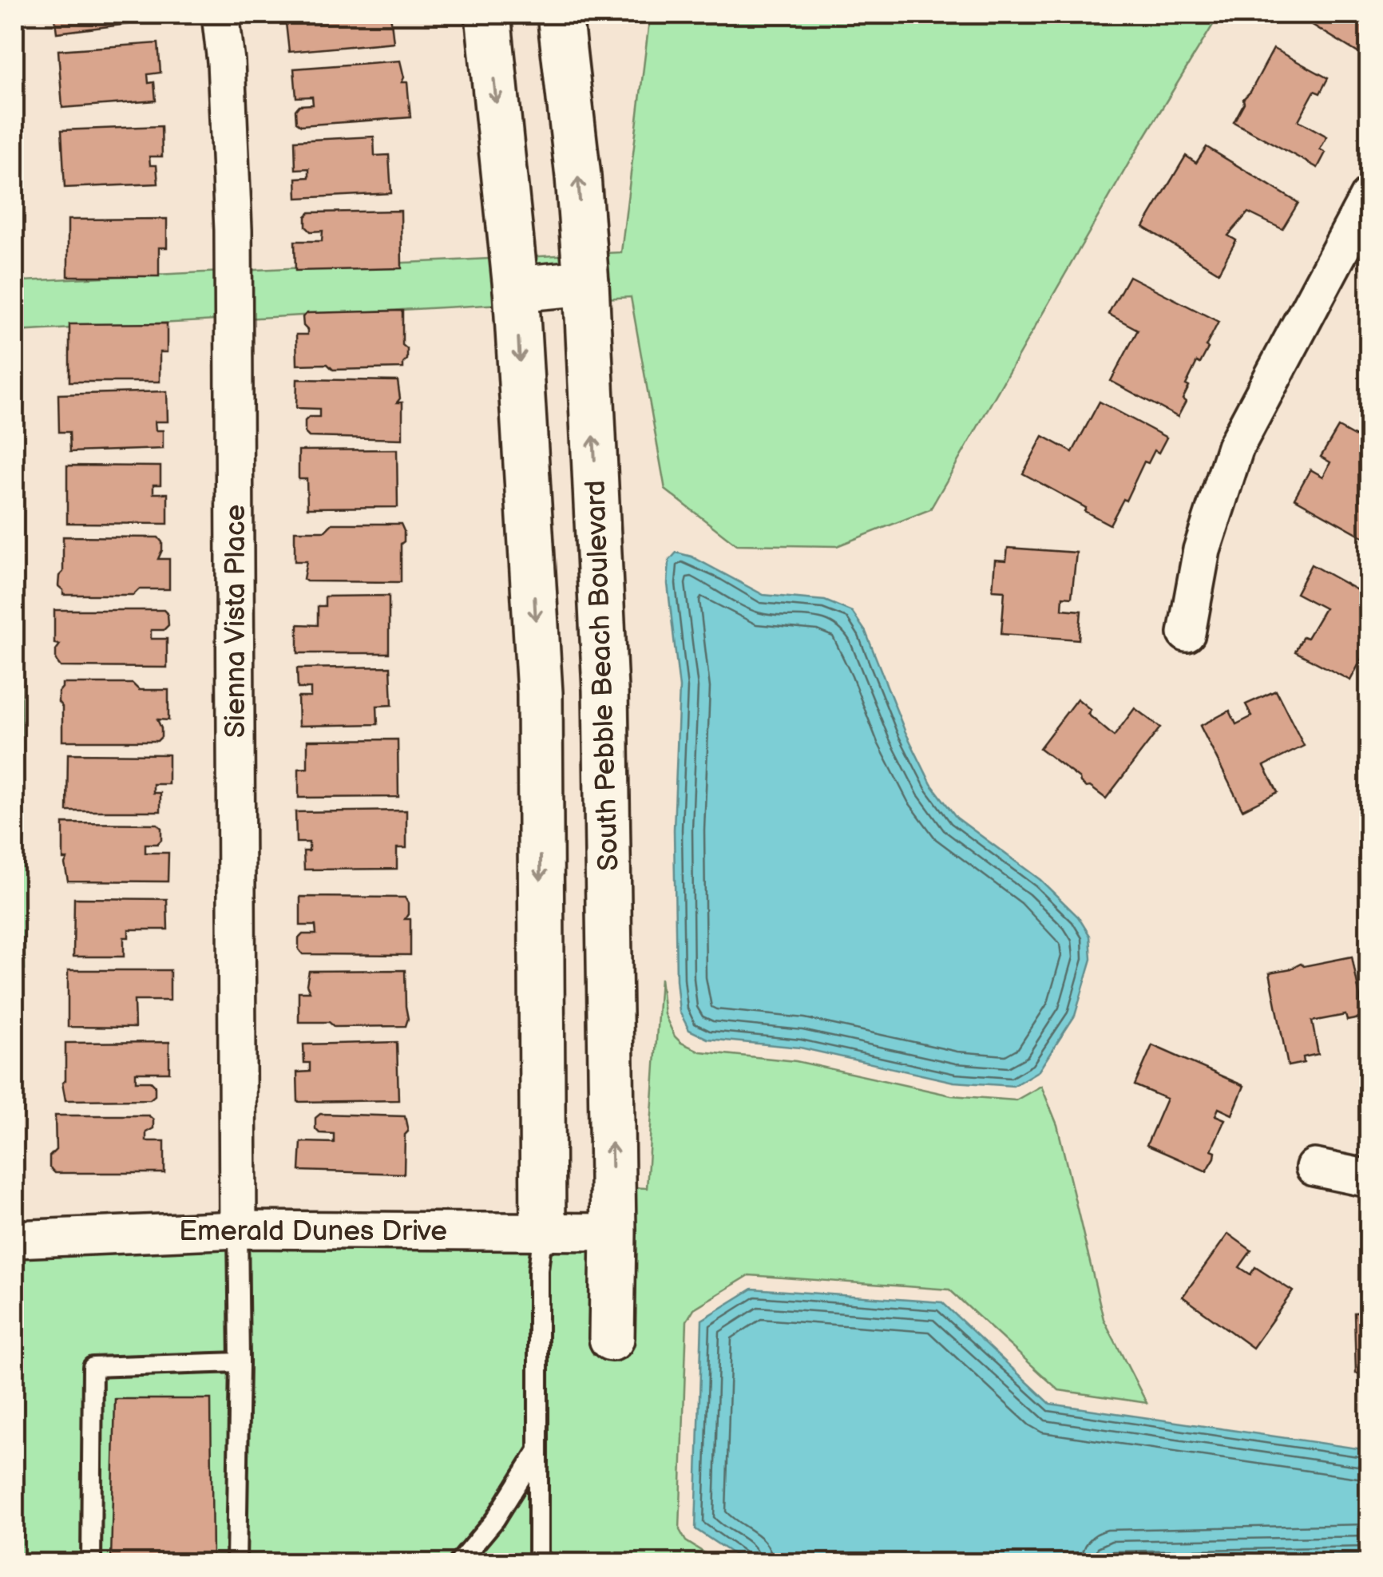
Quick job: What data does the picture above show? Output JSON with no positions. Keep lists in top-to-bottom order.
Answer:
{
  "streets": {
    "street": ["Sienna Vista Place", "South Pebble Beach Boulevard", "Emerald Dunes Drive"]
  },
  "crossings": [
    ["Sienna Vista Place", "Emerald Dunes Drive"],
    ["South Pebble Beach Boulevard", "Emerald Dunes Drive"]
  ]
}
